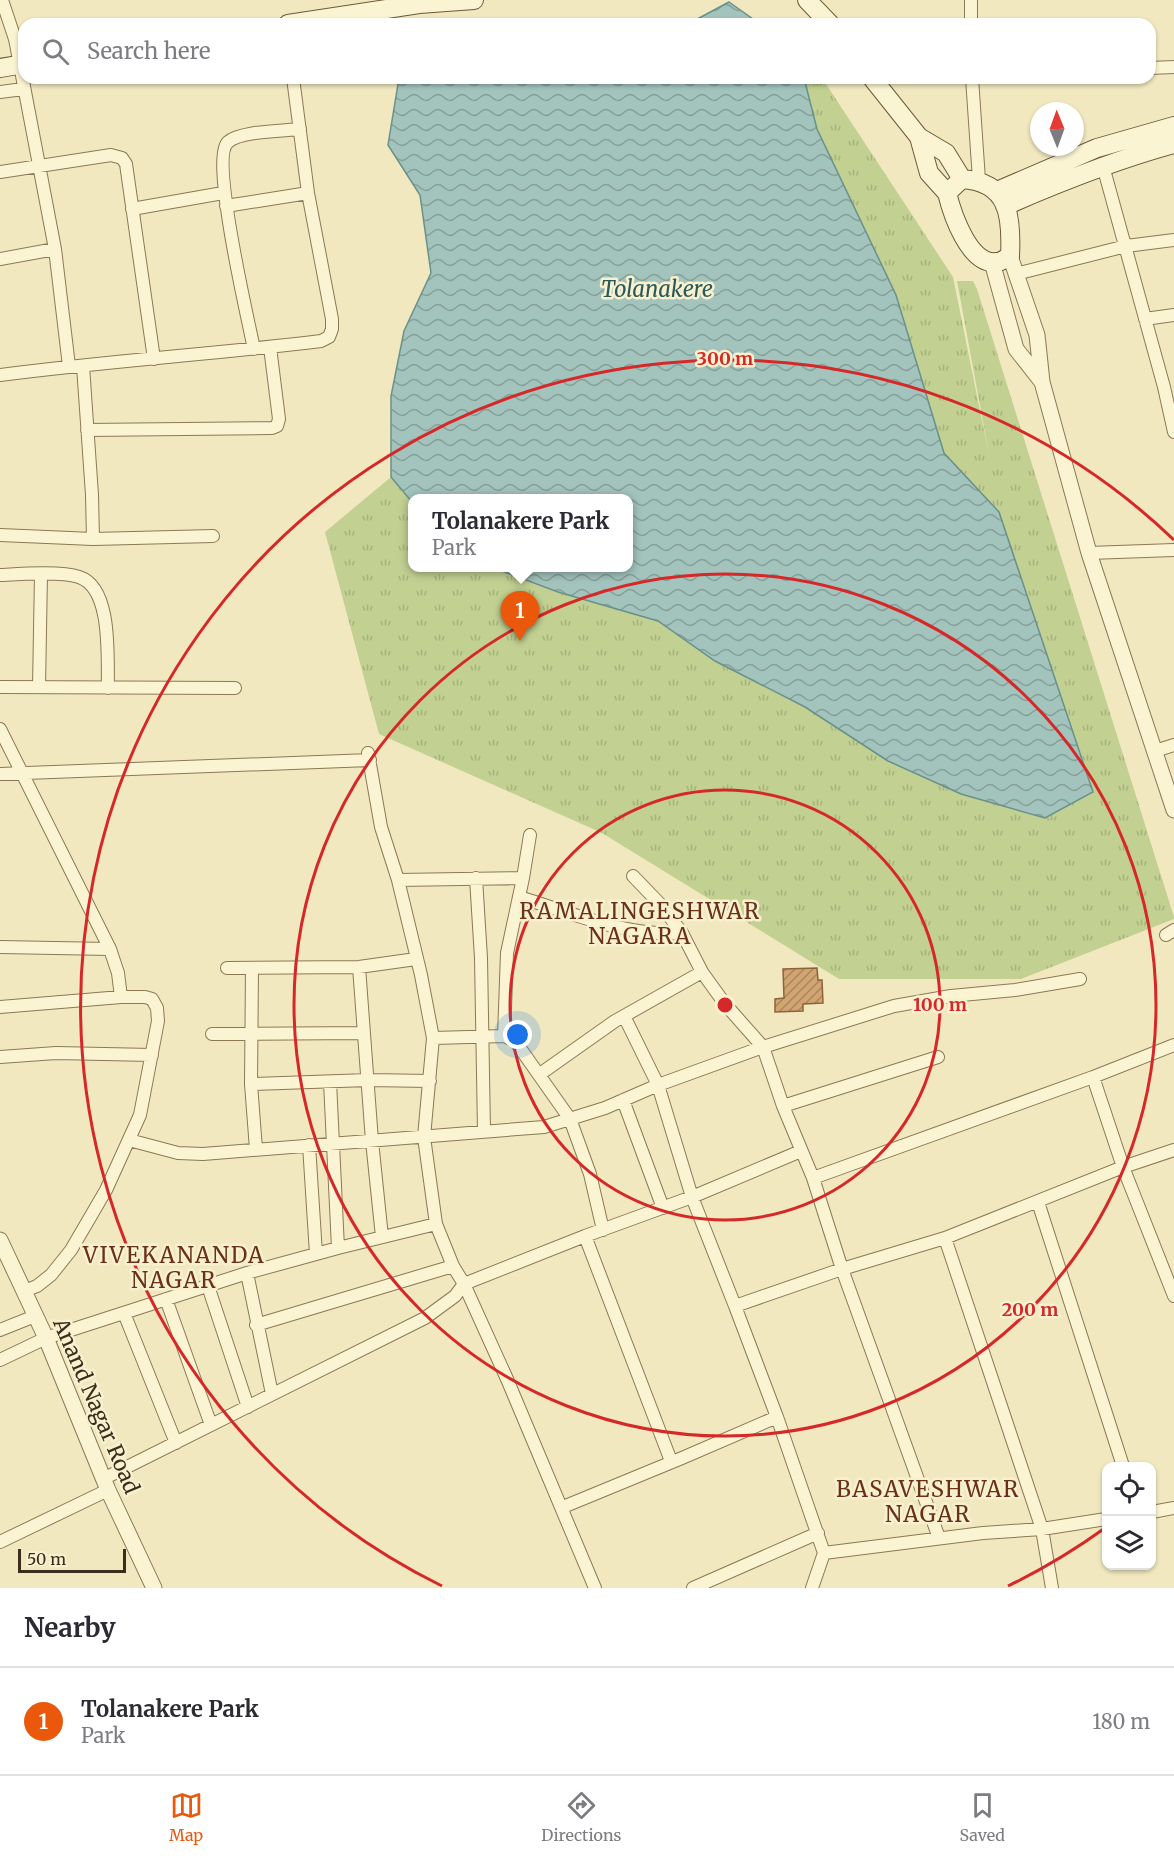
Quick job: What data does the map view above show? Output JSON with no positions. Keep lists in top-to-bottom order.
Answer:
{
  "streets": {
    "street": ["Anand Nagar Road"]
  },
  "districts": ["RAMALINGESHWAR NAGARA", "VIVEKANANDA NAGAR", "BASAVESHWAR NAGAR"],
  "water": ["Tolanakere"],
  "scale_bar": "50 m",
  "north": "top",
  "page": {
    "search": "Search here",
    "popup": ["Tolanakere Park", "Park"],
    "pins": "1",
    "scale": "50 m",
    "heading": "Nearby",
    "list": [
      {
        "mark": "1",
        "name": "Tolanakere Park",
        "note": "Park",
        "value": "180 m"
      }
    ],
    "nav": ["Map", "Directions", "Saved"]
  },
  "rings": ["300 m", "100 m", "200 m"]
}
